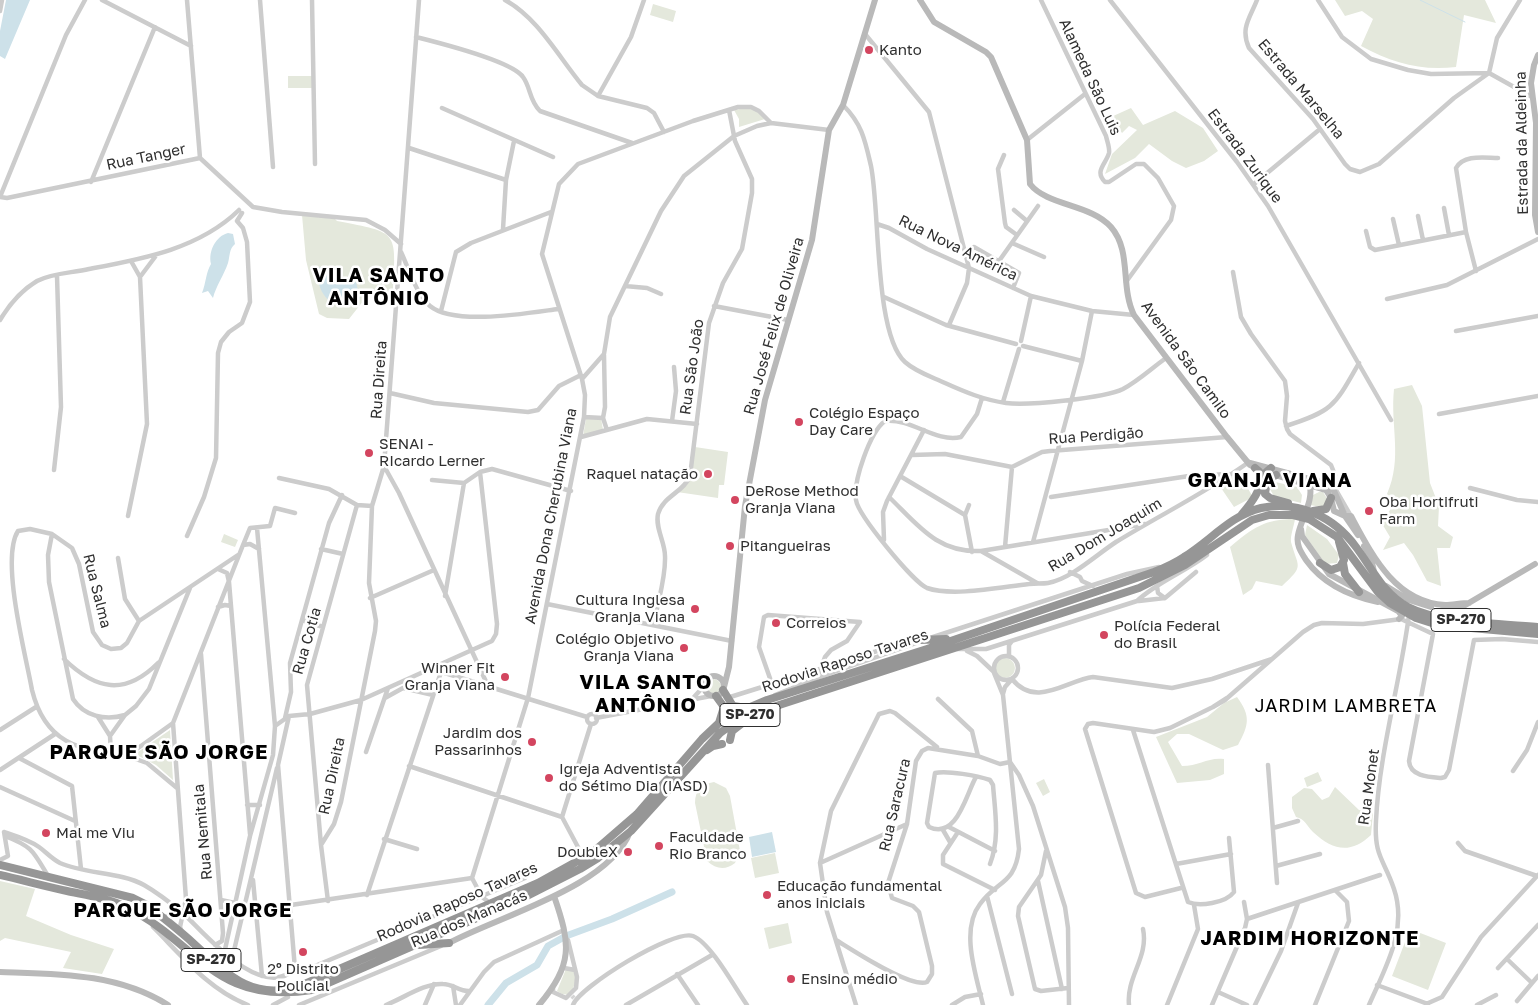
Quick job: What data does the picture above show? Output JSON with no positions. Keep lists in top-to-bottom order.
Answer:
{
  "streets": {
    "highway": ["SP-270", "Rodovia Raposo Tavares"],
    "main road": [
      "Estrada da Aldeinha",
      "Rua José Felix de Oliveira",
      "Avenida São Camilo",
      "Rua dos Manacás"
    ],
    "street": [
      "Alameda São Luis",
      "Estrada Marselha",
      "Estrada Zurique",
      "Rua Tanger",
      "Rua Nova América",
      "Rua São João",
      "Rua Direita",
      "Rua Perdigão",
      "Avenida Dona Cherubina Viana",
      "Rua Dom Joaquim",
      "Rua Salma",
      "Rua Cotia",
      "Rua Monet",
      "Rua Saracura",
      "Rua Nemitala"
    ]
  },
  "crossings": [
    ["Alameda São Luis", "Avenida São Camilo"],
    ["Rua Nova América", "Avenida São Camilo"],
    ["Rua Nova América", "Rua Dom Joaquim"],
    ["Avenida São Camilo", "Rua Perdigão"],
    ["Avenida São Camilo", "Rua Dom Joaquim"],
    ["Rua São João", "Avenida Dona Cherubina Viana"],
    ["Rua Direita", "Rua Cotia"],
    ["Rodovia Raposo Tavares", "Rua Monet"],
    ["Rodovia Raposo Tavares", "Rua dos Manacás"]
  ],
  "districts": [
    "VILA SANTO ANTÔNIO",
    "GRANJA VIANA",
    "VILA SANTO ANTÔNIO",
    "JARDIM LAMBRETA",
    "PARQUE SÃO JORGE",
    "PARQUE SÃO JORGE",
    "JARDIM HORIZONTE"
  ],
  "places": [
    "Kanto",
    "Colégio Espaço Day Care",
    "SENAI - RIcardo Lerner",
    "Raquel natação",
    "DeRose Method Granja Viana",
    "Oba Hortifruti Farm",
    "Pitangueiras",
    "Cultura Inglesa Granja Viana",
    "Correios",
    "Polícia Federal do Brasil",
    "Colégio Objetivo Granja Viana",
    "Winner Fit Granja Viana",
    "Jardim dos Passarinhos",
    "Igreja Adventista do Sétimo Dia (IASD)",
    "Mal me Viu",
    "Faculdade Rio Branco",
    "DoubleX",
    "Educação fundamental anos iniciais",
    "2º Distrito Policial",
    "Ensino médio"
  ]
}
